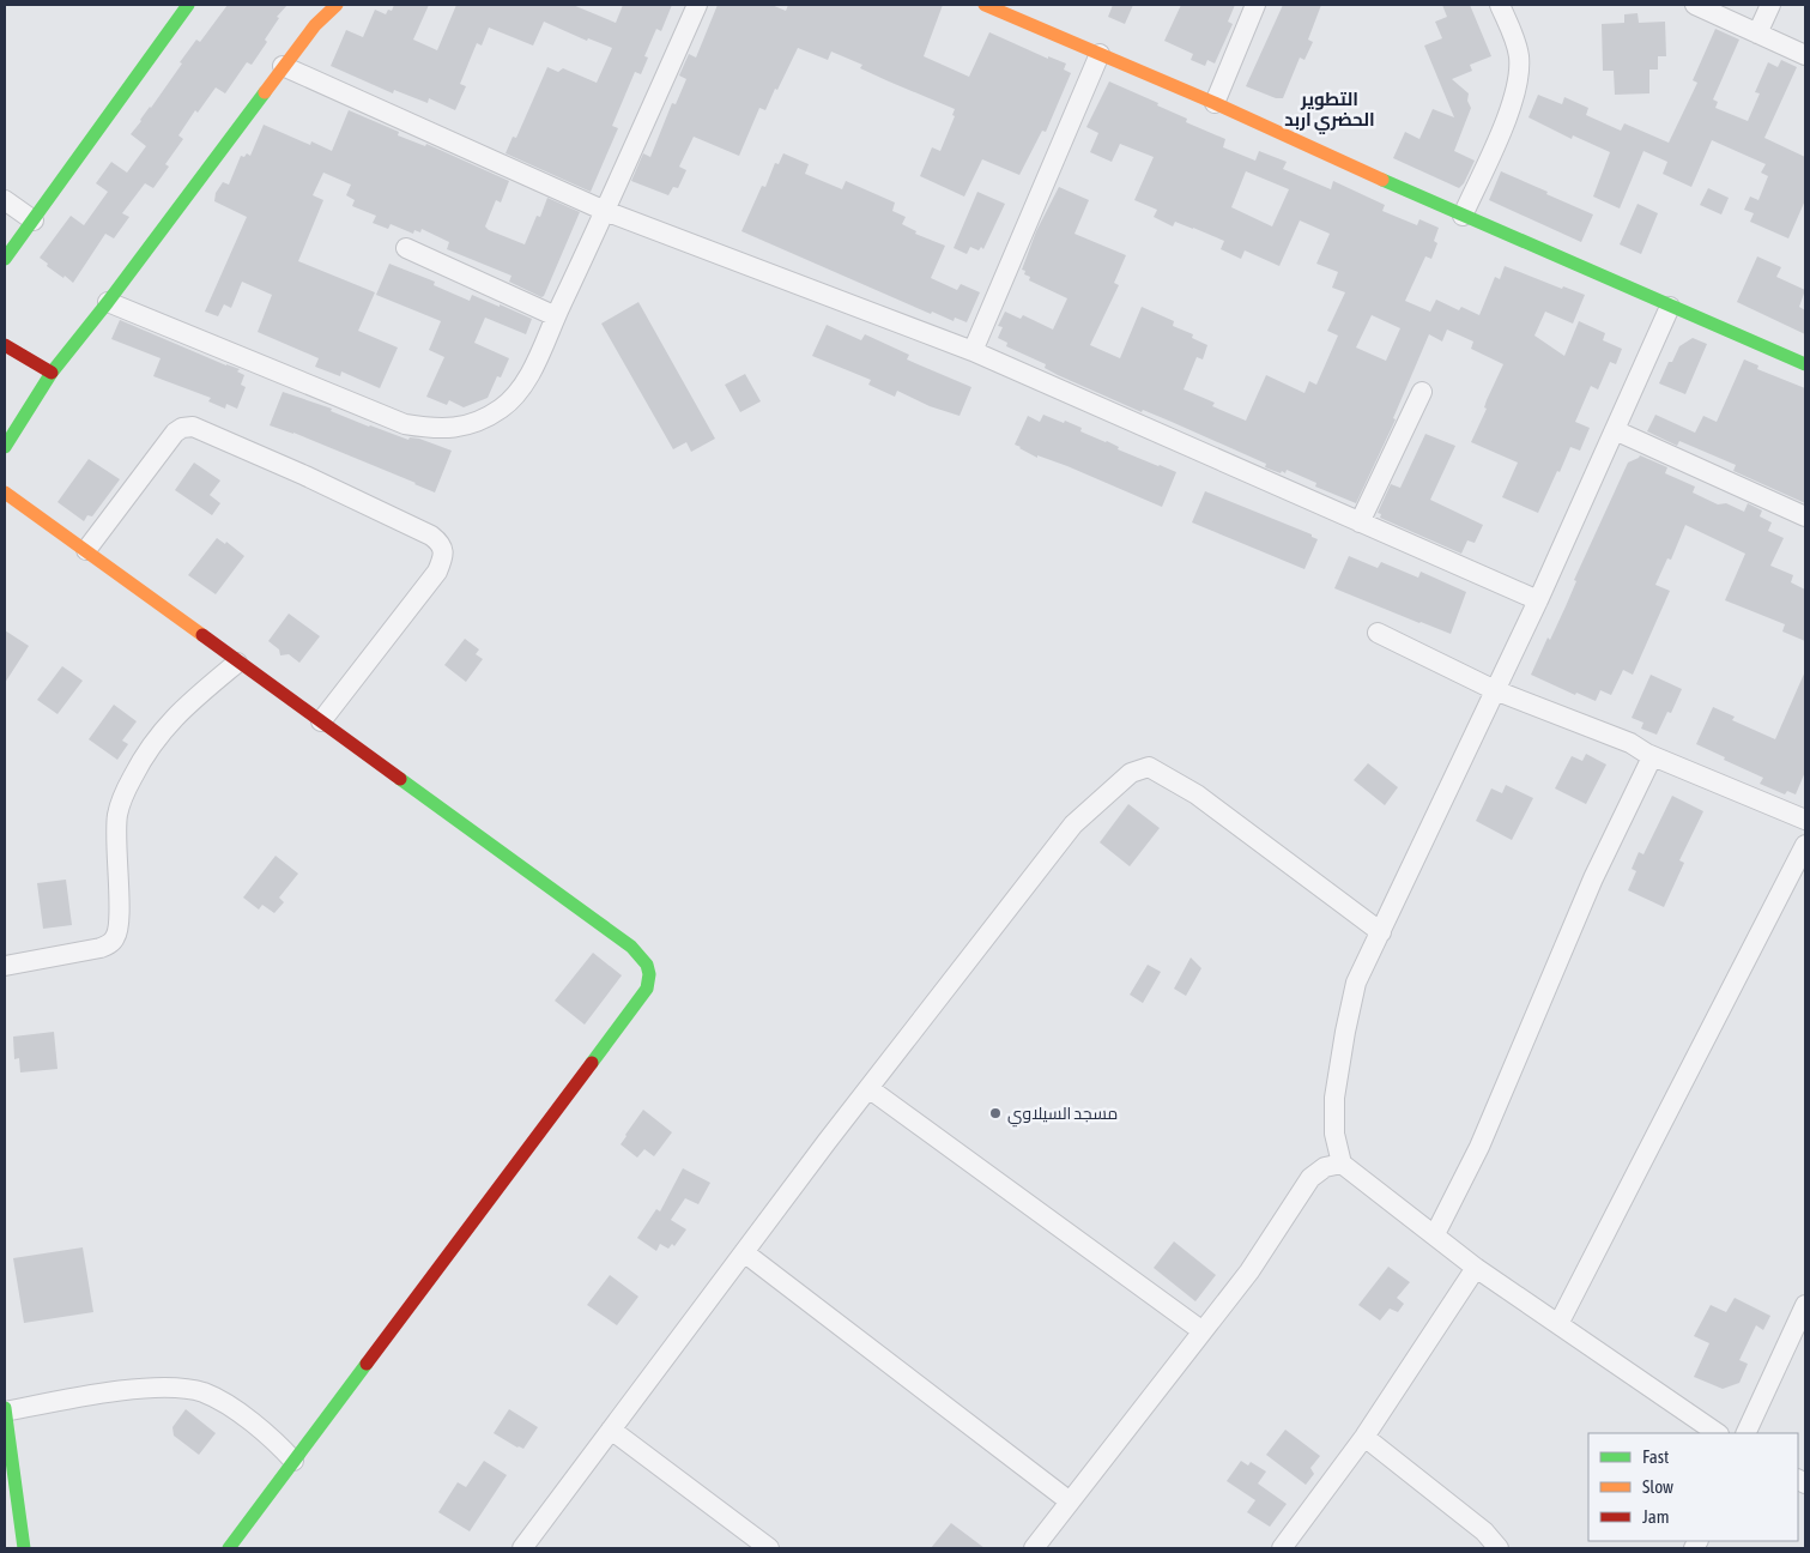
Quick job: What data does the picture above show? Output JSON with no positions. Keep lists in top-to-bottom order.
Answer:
{
  "districts": ["التطوير الحضري اربد"],
  "places": ["مسجد السيلاوي"],
  "legend": ["Fast", "Slow", "Jam"]
}
